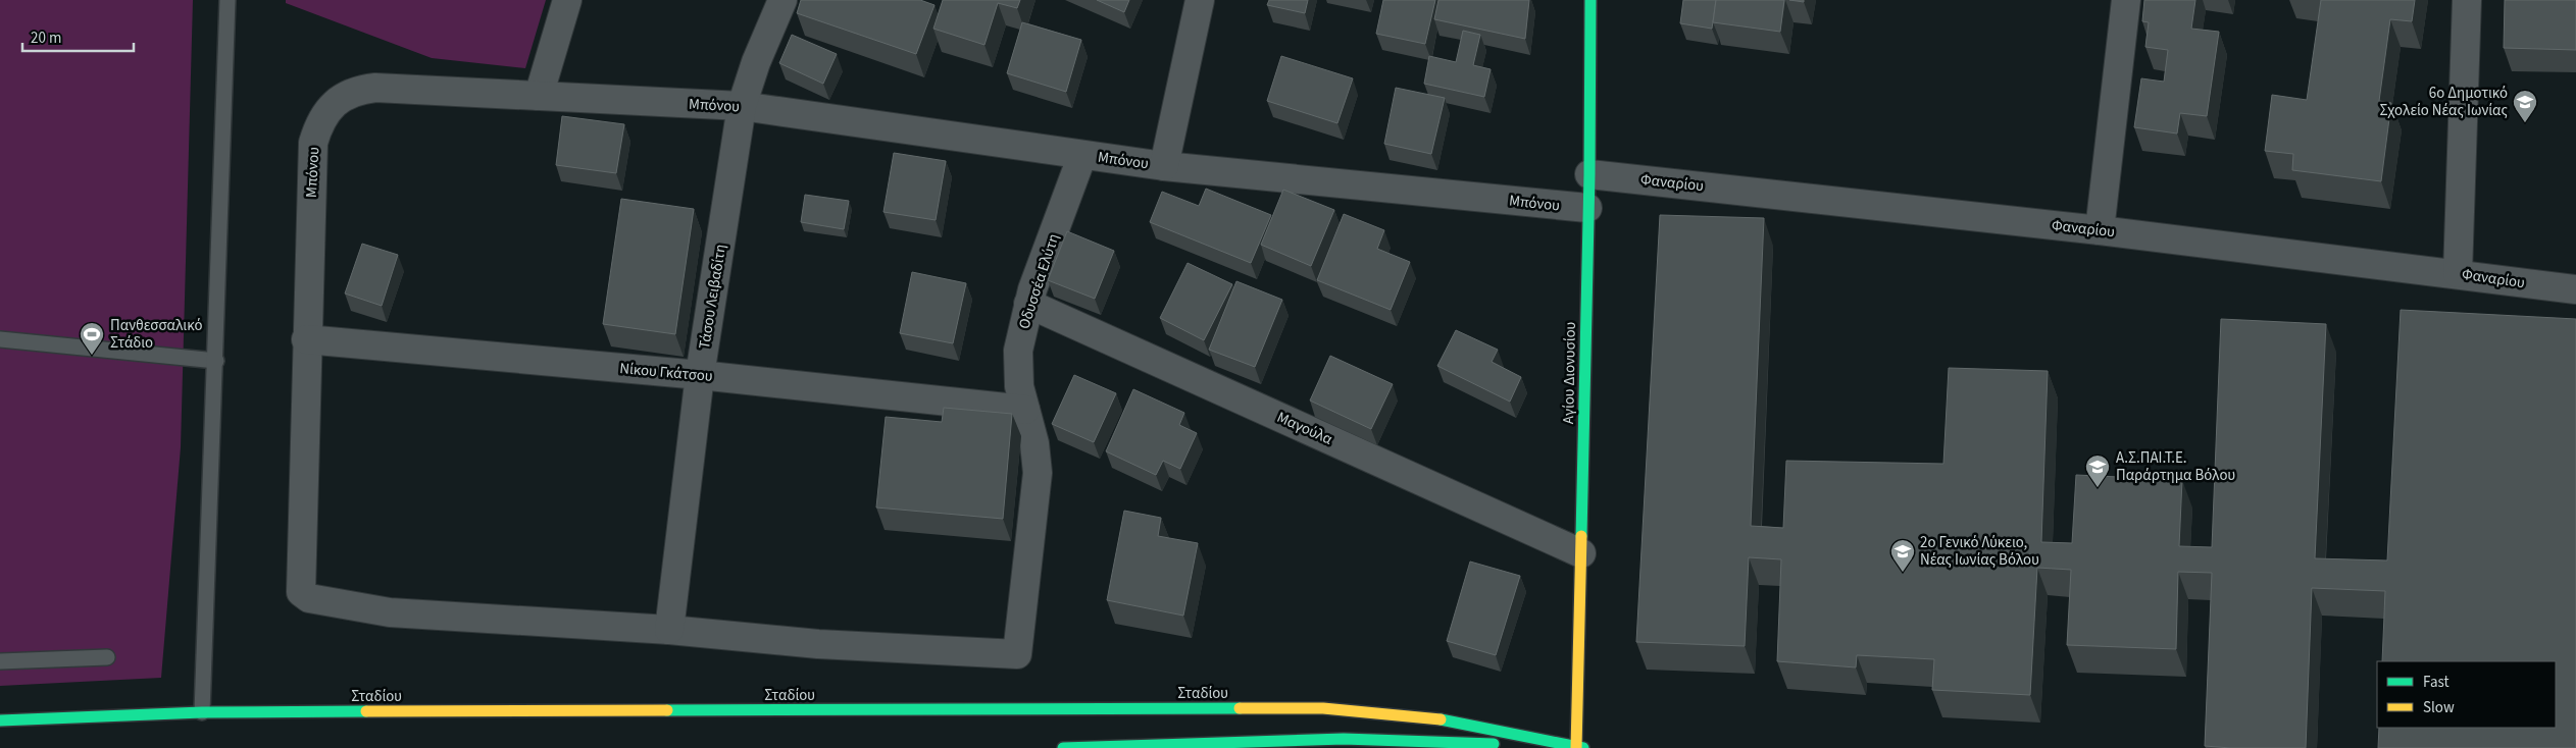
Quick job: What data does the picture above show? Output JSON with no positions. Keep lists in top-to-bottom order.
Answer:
{
  "streets": {
    "main road": ["Αγίου Διονυσίου", "Σταδίου"],
    "street": [
      "Μπόνου",
      "Φαναρίου",
      "Οδυσσέα Ελύτη",
      "Τάσου Λειβαδίτη",
      "Νίκου Γκάτσου",
      "Μαγούλα"
    ]
  },
  "crossings": [
    ["Μπόνου", "Οδυσσέα Ελύτη"],
    ["Μπόνου", "Τάσου Λειβαδίτη"],
    ["Μπόνου", "Νίκου Γκάτσου"],
    ["Μπόνου", "Αγίου Διονυσίου"],
    ["Φαναρίου", "Αγίου Διονυσίου"],
    ["Οδυσσέα Ελύτη", "Τάσου Λειβαδίτη"],
    ["Οδυσσέα Ελύτη", "Νίκου Γκάτσου"],
    ["Οδυσσέα Ελύτη", "Μαγούλα"],
    ["Τάσου Λειβαδίτη", "Νίκου Γκάτσου"],
    ["Αγίου Διονυσίου", "Μαγούλα"],
    ["Αγίου Διονυσίου", "Σταδίου"]
  ],
  "places": {
    "school or university": ["6ο Δημοτικό Σχολείο Νέας Ιωνίας", "Α.Σ.ΠΑΙ.Τ.Ε. Παράρτημα Βόλου", "2ο Γενικό Λύκειο, Νέας Ιωνίας Βόλου"],
    "sports": ["Πανθεσσαλικό Στάδιο"]
  },
  "legend": ["Fast", "Slow"],
  "scale_bar": "20 m"
}
